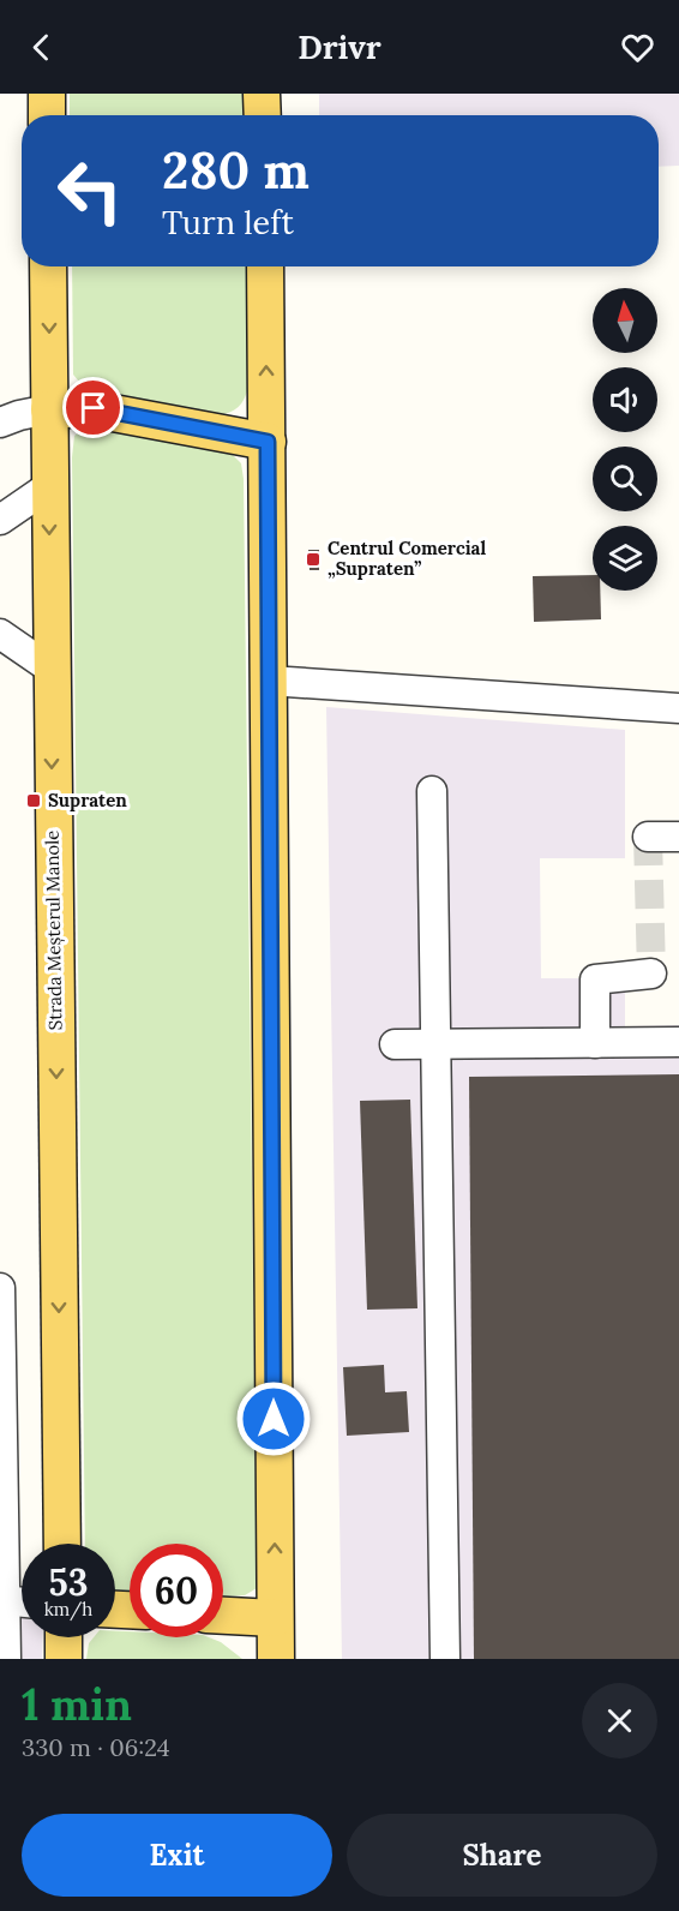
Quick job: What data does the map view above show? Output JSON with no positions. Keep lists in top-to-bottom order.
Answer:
{
  "streets": {
    "main road": ["Strada Meșterul Manole"]
  },
  "places": {
    "transit": ["Centrul Comercial „Supraten”", "Supraten"]
  },
  "north": "top",
  "page": {
    "header": "Drivr",
    "turn": ["280 m", "Turn left"],
    "speed": "53 km/h",
    "limit": "60",
    "heading": ["1 min", "330 m · 06:24"],
    "buttons": ["Exit", "Share"]
  }
}
